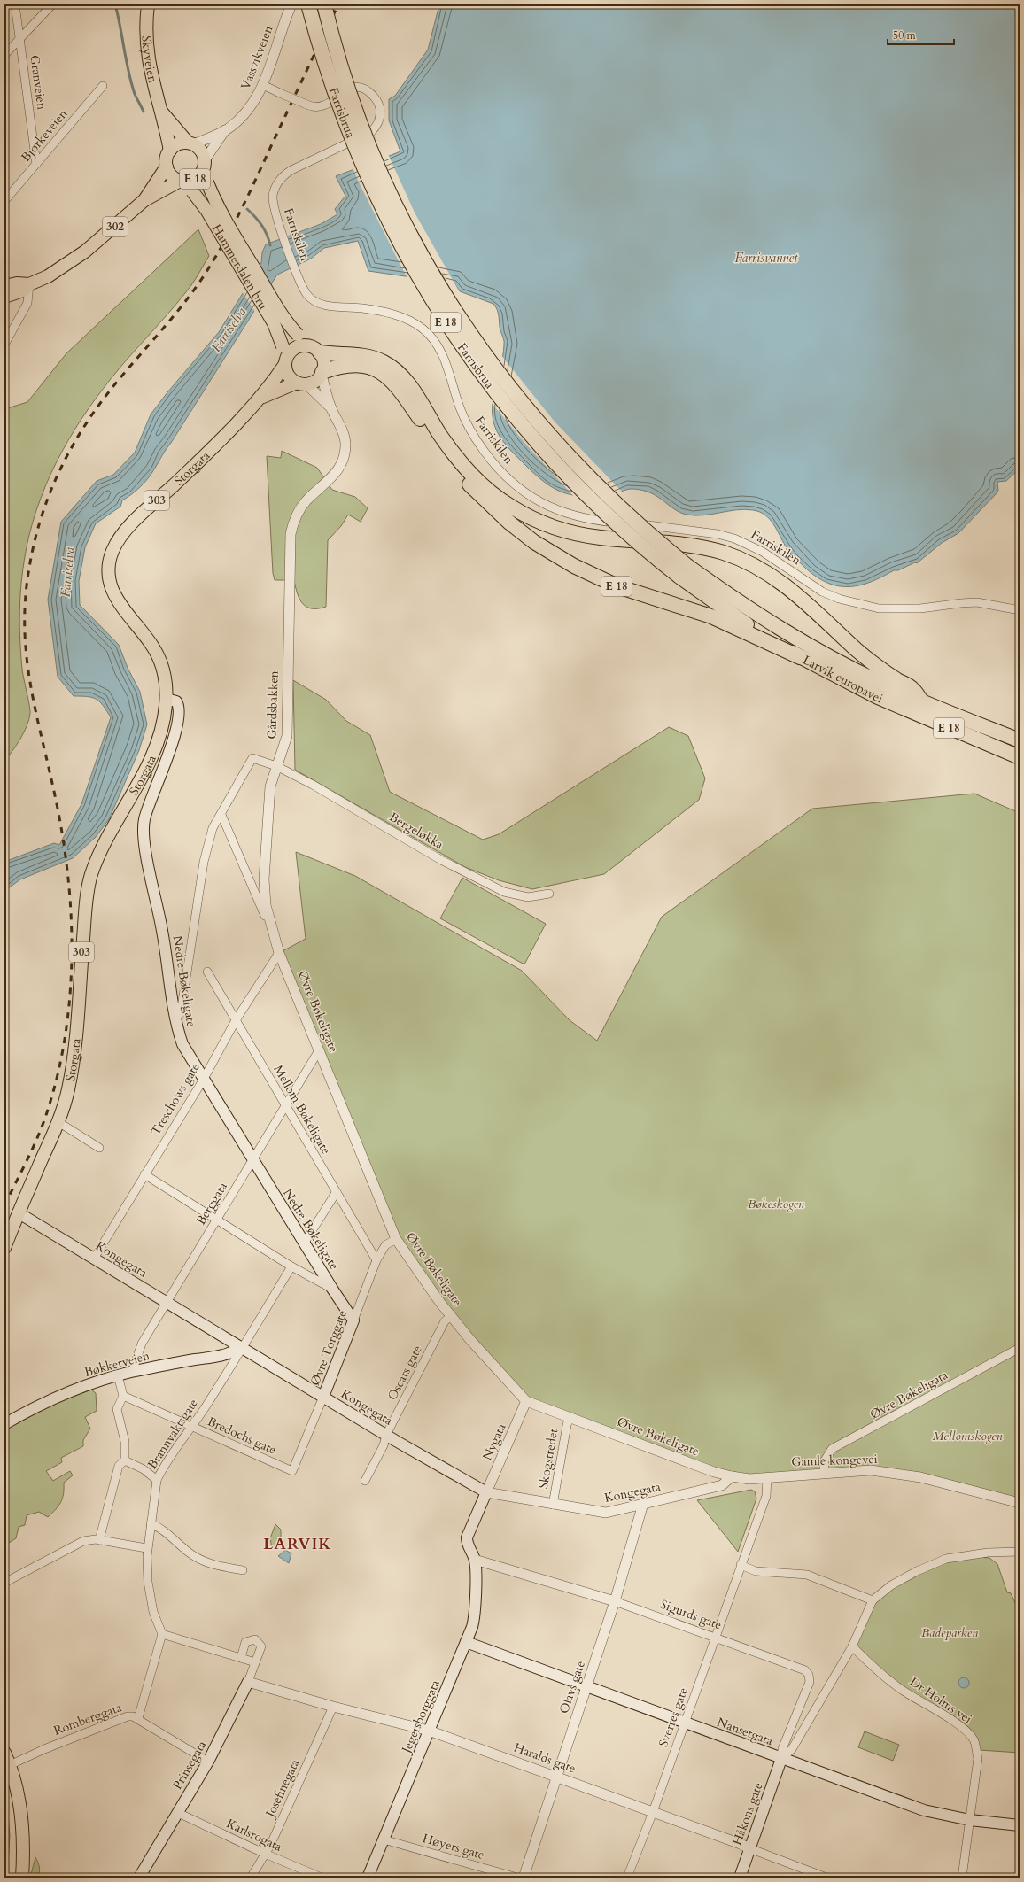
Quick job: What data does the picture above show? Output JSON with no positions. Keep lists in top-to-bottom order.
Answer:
{
  "streets": {
    "highway": ["Farrisbrua", "E 18", "Larvik europavei"],
    "main road": [
      "Skyveien",
      "302",
      "Hammerdalen bru",
      "Storgata",
      "303",
      "Nedre Bøkeligate",
      "Kongegata",
      "Øvre Torggate",
      "Bøkkerveien",
      "Jegersborggata",
      "Nansetgata",
      "Prinsegata",
      "Håkons gate"
    ],
    "street": [
      "Vassvikveien",
      "Granveien",
      "Bjørkeveien",
      "Farriskilen",
      "Gårdsbakken",
      "Bergeløkka",
      "Øvre Bøkeligate",
      "Treschows gate",
      "Mellom Bøkeligate",
      "Berggata",
      "Oscars gate",
      "Øvre Bøkeligata",
      "Brannvaktsgate",
      "Bredochs gate",
      "Nygata",
      "Skogstredet",
      "Gamle kongevei",
      "Sigurds gate",
      "Olavs gate",
      "Dr Holms vei",
      "Sverres gate",
      "Romberggata",
      "Haralds gate",
      "Josefinegata",
      "Karlsrogata",
      "Høyers gate"
    ]
  },
  "crossings": [
    ["Vassvikveien", "Skyveien"],
    ["Vassvikveien", "E 18"],
    ["Vassvikveien", "302"],
    ["Vassvikveien", "Farriskilen"],
    ["Vassvikveien", "Hammerdalen bru"],
    ["Skyveien", "E 18"],
    ["Skyveien", "302"],
    ["Skyveien", "Hammerdalen bru"],
    ["Granveien", "Bjørkeveien"],
    ["Farrisbrua", "Larvik europavei"],
    ["E 18", "302"],
    ["E 18", "Hammerdalen bru"],
    ["E 18", "Storgata"],
    ["E 18", "Larvik europavei"],
    ["E 18", "Gårdsbakken"],
    ["302", "Hammerdalen bru"],
    ["Hammerdalen bru", "Storgata"],
    ["Hammerdalen bru", "Gårdsbakken"],
    ["Storgata", "Gårdsbakken"],
    ["Storgata", "Nedre Bøkeligate"],
    ["Storgata", "Kongegata"],
    ["Gårdsbakken", "Bergeløkka"],
    ["Gårdsbakken", "Øvre Bøkeligate"],
    ["Bergeløkka", "Øvre Bøkeligate"],
    ["Nedre Bøkeligate", "Treschows gate"],
    ["Nedre Bøkeligate", "Berggata"],
    ["Nedre Bøkeligate", "Øvre Torggate"],
    ["Øvre Bøkeligate", "Treschows gate"],
    ["Øvre Bøkeligate", "Berggata"],
    ["Øvre Bøkeligate", "Kongegata"],
    ["Øvre Bøkeligate", "Øvre Torggate"],
    ["Øvre Bøkeligate", "Oscars gate"],
    ["Øvre Bøkeligate", "Nygata"],
    ["Øvre Bøkeligate", "Skogstredet"],
    ["Øvre Bøkeligate", "Gamle kongevei"],
    ["Treschows gate", "Mellom Bøkeligate"],
    ["Treschows gate", "Kongegata"],
    ["Mellom Bøkeligate", "Berggata"],
    ["Mellom Bøkeligate", "Øvre Torggate"],
    ["Berggata", "Kongegata"],
    ["Berggata", "Bøkkerveien"],
    ["Kongegata", "Øvre Torggate"],
    ["Kongegata", "Bøkkerveien"],
    ["Kongegata", "Oscars gate"],
    ["Kongegata", "Brannvaktsgate"],
    ["Kongegata", "Nygata"],
    ["Kongegata", "Skogstredet"],
    ["Kongegata", "Gamle kongevei"],
    ["Kongegata", "Olavs gate"],
    ["Øvre Torggate", "Bredochs gate"],
    ["Bøkkerveien", "Brannvaktsgate"],
    ["Øvre Bøkeligata", "Gamle kongevei"],
    ["Brannvaktsgate", "Bredochs gate"],
    ["Gamle kongevei", "Sverres gate"],
    ["Sigurds gate", "Olavs gate"],
    ["Sigurds gate", "Jegersborggata"],
    ["Sigurds gate", "Sverres gate"],
    ["Sigurds gate", "Nansetgata"],
    ["Sigurds gate", "Håkons gate"],
    ["Olavs gate", "Nansetgata"],
    ["Olavs gate", "Haralds gate"],
    ["Dr Holms vei", "Nansetgata"],
    ["Jegersborggata", "Nansetgata"],
    ["Jegersborggata", "Haralds gate"],
    ["Jegersborggata", "Høyers gate"],
    ["Sverres gate", "Nansetgata"],
    ["Sverres gate", "Haralds gate"],
    ["Romberggata", "Prinsegata"],
    ["Nansetgata", "Håkons gate"],
    ["Haralds gate", "Prinsegata"],
    ["Haralds gate", "Josefinegata"],
    ["Haralds gate", "Håkons gate"],
    ["Prinsegata", "Karlsrogata"],
    ["Josefinegata", "Karlsrogata"]
  ],
  "districts": ["LARVIK"],
  "water": ["Farrisvannet", "Farriselva"],
  "parks": ["Bøkeskogen", "Mellomskogen", "Badeparken"],
  "scale_bar": "50 m"
}
